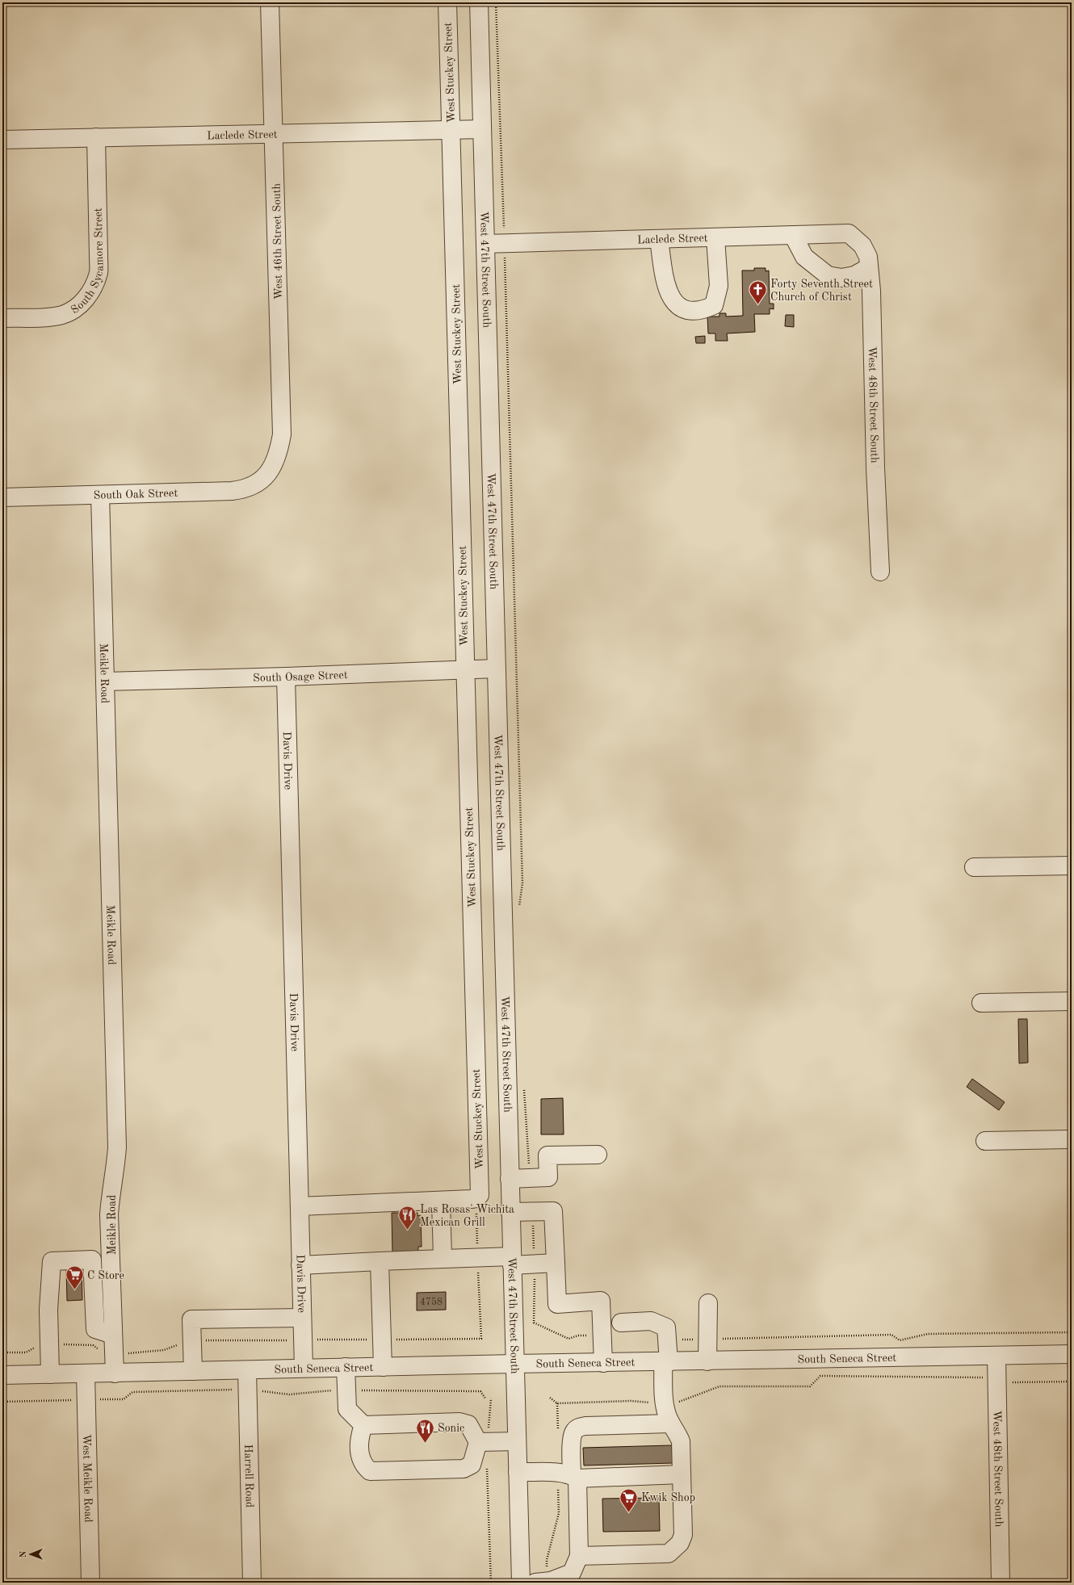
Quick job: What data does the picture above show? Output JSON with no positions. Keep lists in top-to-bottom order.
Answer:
{
  "streets": {
    "street": [
      "West Stuckey Street",
      "Laclede Street",
      "West 46th Street South",
      "South Sycamore Street",
      "West 47th Street South",
      "West 48th Street South",
      "South Oak Street",
      "Meikle Road",
      "South Osage Street",
      "Davis Drive",
      "South Seneca Street",
      "Harrell Road",
      "West Meikle Road"
    ]
  },
  "crossings": [
    ["West Stuckey Street", "Laclede Street"],
    ["West Stuckey Street", "South Osage Street"],
    ["Laclede Street", "West 46th Street South"],
    ["Laclede Street", "South Sycamore Street"],
    ["Laclede Street", "West 47th Street South"],
    ["Laclede Street", "West 48th Street South"],
    ["West 46th Street South", "South Oak Street"],
    ["West 47th Street South", "South Osage Street"],
    ["West 47th Street South", "South Seneca Street"],
    ["West 48th Street South", "South Seneca Street"],
    ["South Oak Street", "Meikle Road"],
    ["Meikle Road", "South Osage Street"],
    ["Meikle Road", "South Seneca Street"],
    ["South Osage Street", "Davis Drive"],
    ["Davis Drive", "South Seneca Street"],
    ["South Seneca Street", "Harrell Road"],
    ["South Seneca Street", "West Meikle Road"]
  ],
  "places": {
    "church": ["Forty Seventh Street Church of Christ"],
    "restaurant": ["Las Rosas' Wichita Mexican Grill", "Sonic"],
    "supermarket": ["C Store", "Kwik Shop"]
  },
  "house_numbers": ["4758"],
  "north": "left"
}
